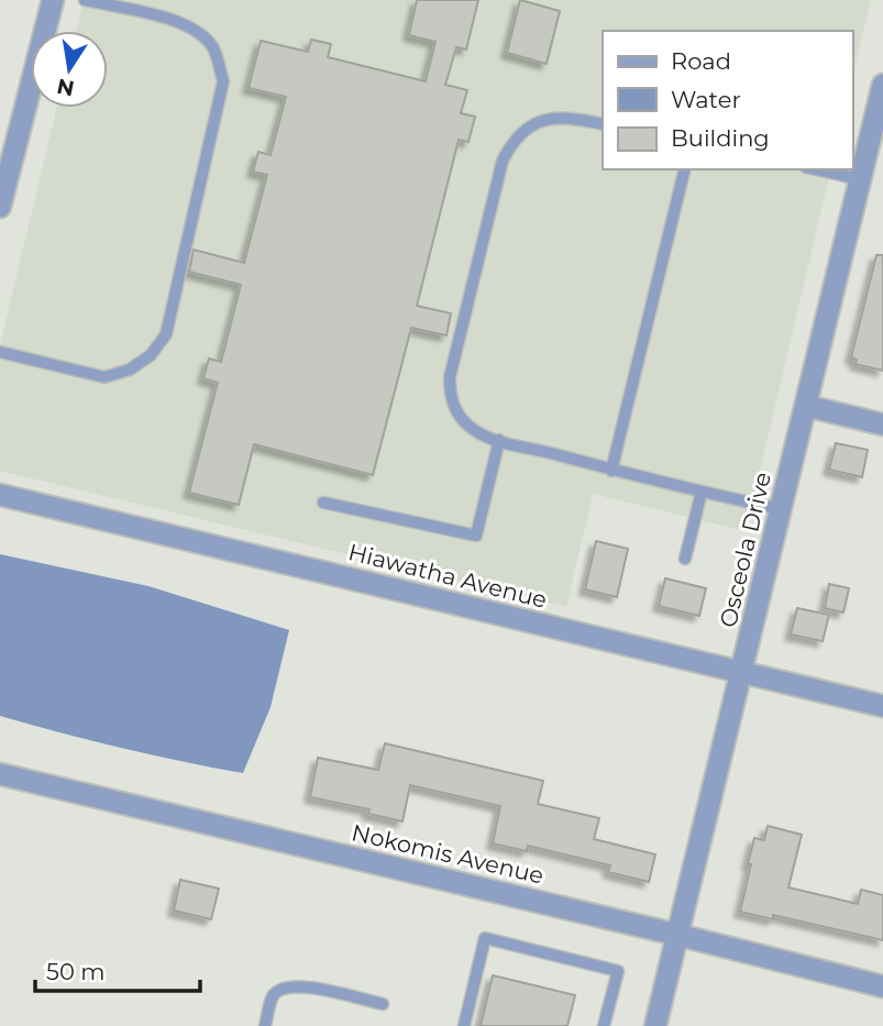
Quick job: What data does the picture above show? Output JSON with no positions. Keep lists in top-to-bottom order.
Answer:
{
  "streets": {
    "street": ["Osceola Drive", "Hiawatha Avenue", "Nokomis Avenue"]
  },
  "crossings": [
    ["Osceola Drive", "Hiawatha Avenue"],
    ["Osceola Drive", "Nokomis Avenue"]
  ],
  "legend": ["Road", "Water", "Building"],
  "scale_bar": "50 m",
  "north": "bottom"
}
